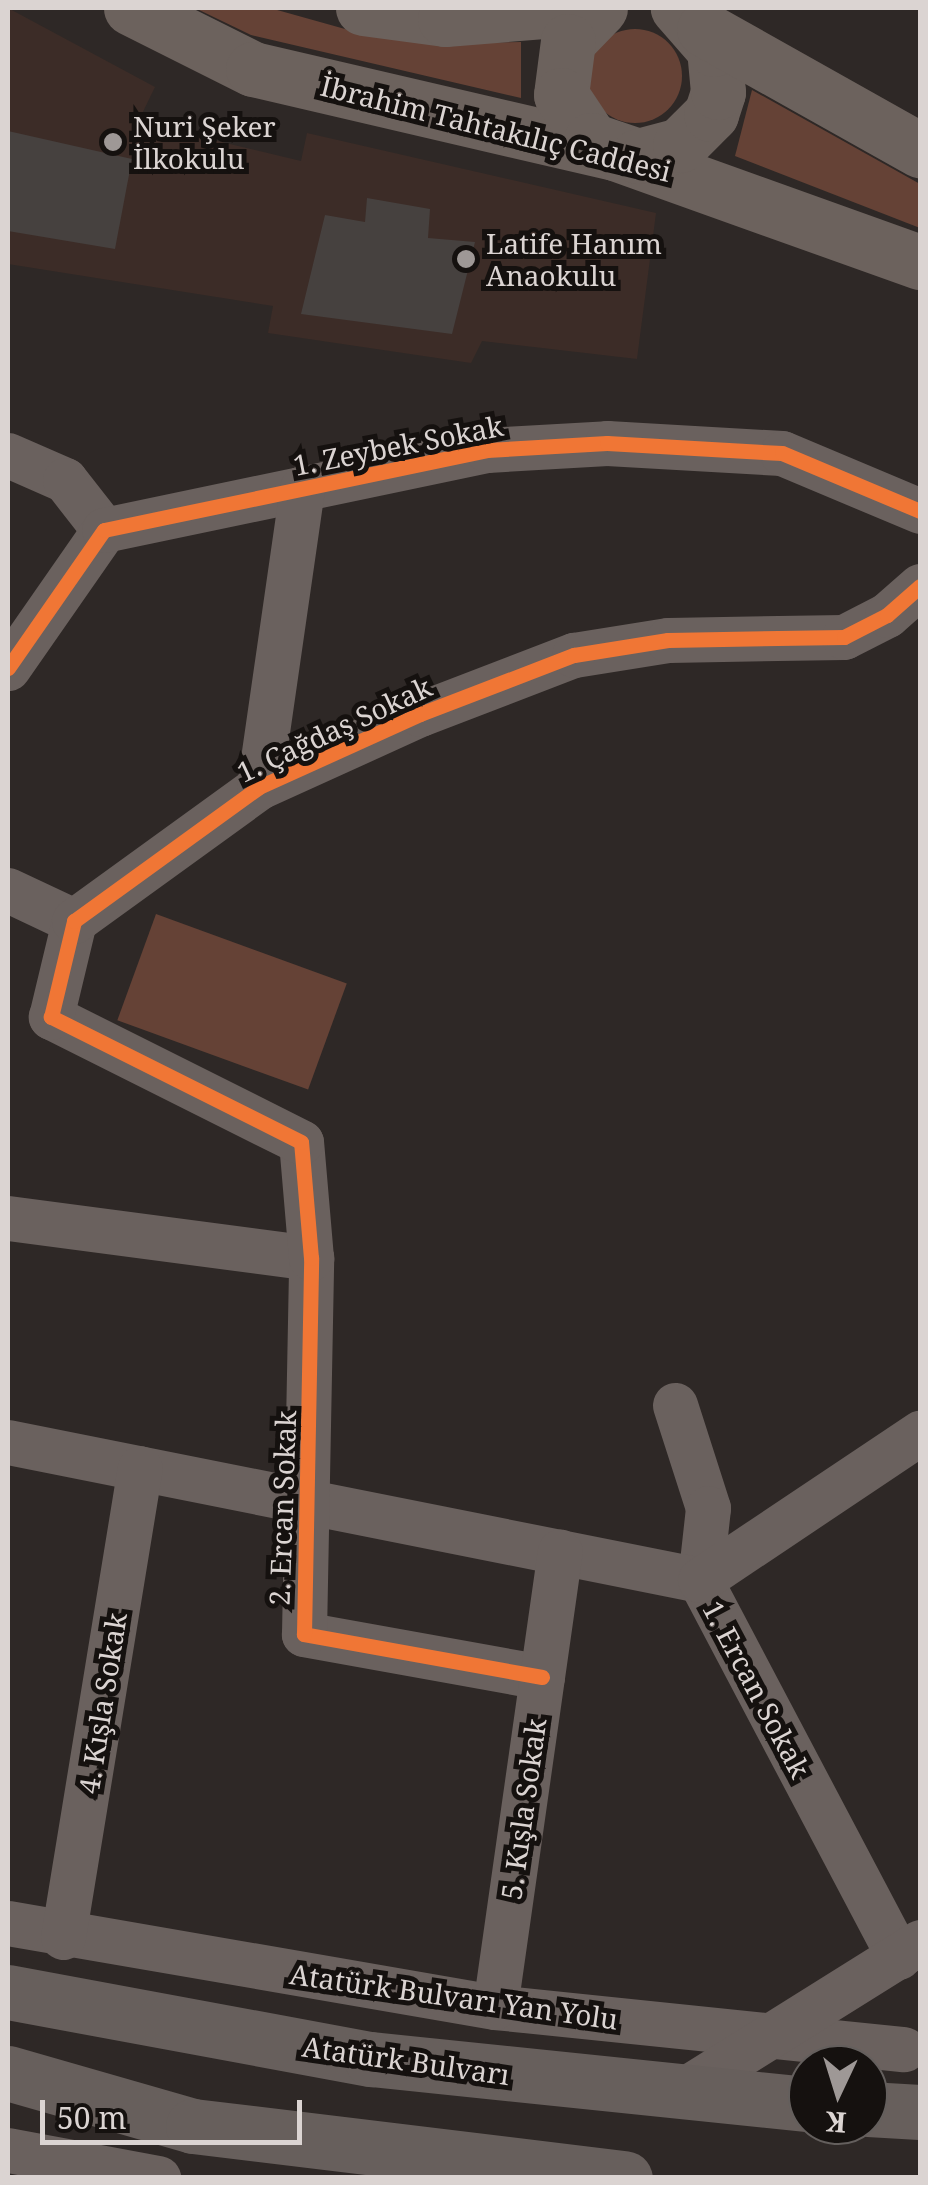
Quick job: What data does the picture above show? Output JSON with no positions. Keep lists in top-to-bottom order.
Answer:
{
  "streets": {
    "highway": ["Atatürk Bulvarı"],
    "main road": ["İbrahim Tahtakılıç Caddesi"],
    "street": [
      "1. Zeybek Sokak",
      "1. Çağdaş Sokak",
      "2. Ercan Sokak",
      "1. Ercan Sokak",
      "4. Kışla Sokak",
      "5. Kışla Sokak",
      "Atatürk Bulvarı Yan Yolu"
    ]
  },
  "crossings": [
    ["1. Çağdaş Sokak", "2. Ercan Sokak"],
    ["2. Ercan Sokak", "5. Kışla Sokak"],
    ["4. Kışla Sokak", "Atatürk Bulvarı Yan Yolu"],
    ["5. Kışla Sokak", "Atatürk Bulvarı Yan Yolu"]
  ],
  "places": ["Nuri Şeker İlkokulu", "Latife Hanım Anaokulu"],
  "scale_bar": "50 m",
  "north": "bottom"
}
